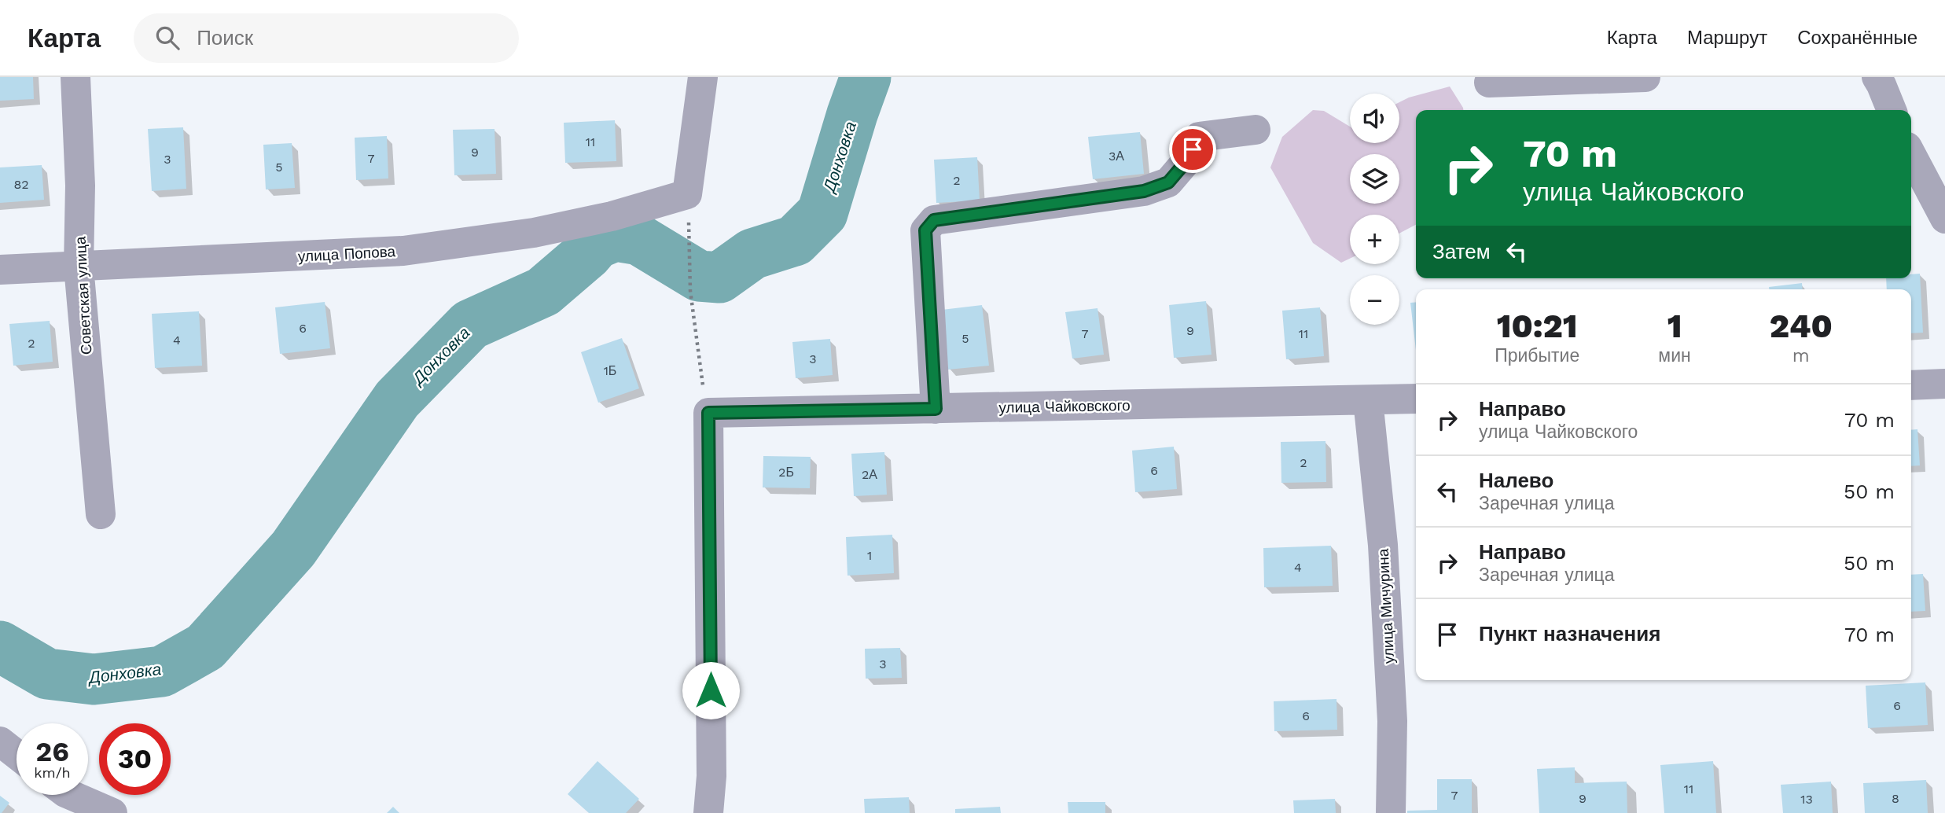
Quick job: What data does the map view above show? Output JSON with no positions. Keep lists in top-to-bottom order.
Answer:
{
  "streets": {
    "street": [
      "улица Попова",
      "Советская улица",
      "улица Чайковского",
      "улица Мичурина"
    ]
  },
  "crossings": [
    ["улица Попова", "Советская улица"],
    ["улица Чайковского", "улица Мичурина"]
  ],
  "water": ["Донховка"],
  "house_numbers": [
    "11",
    "9",
    "3А",
    "7",
    "3",
    "5",
    "2",
    "82",
    "6",
    "9",
    "7",
    "11",
    "5",
    "4",
    "2",
    "3",
    "1Б",
    "2",
    "6",
    "2Б",
    "2А",
    "1",
    "4",
    "3",
    "6",
    "6",
    "11",
    "7",
    "9",
    "8",
    "13"
  ],
  "page": {
    "header": "Карта",
    "search": "Поиск",
    "nav": ["Карта", "Маршрут", "Сохранённые"],
    "map_buttons": ["+", "−"],
    "turn": ["70 m", "улица Чайковского"],
    "then": "Затем",
    "eta": [
      "10:21",
      "Прибытие",
      "1",
      "мин",
      "240",
      "m"
    ],
    "list": [
      {
        "name": "Направо",
        "note": "улица Чайковского",
        "value": "70 m"
      },
      {
        "name": "Налево",
        "note": "Заречная улица",
        "value": "50 m"
      },
      {
        "name": "Направо",
        "note": "Заречная улица",
        "value": "50 m"
      },
      {
        "name": "Пункт назначения",
        "value": "70 m"
      }
    ],
    "speed": "26 km/h",
    "limit": "30"
  }
}
